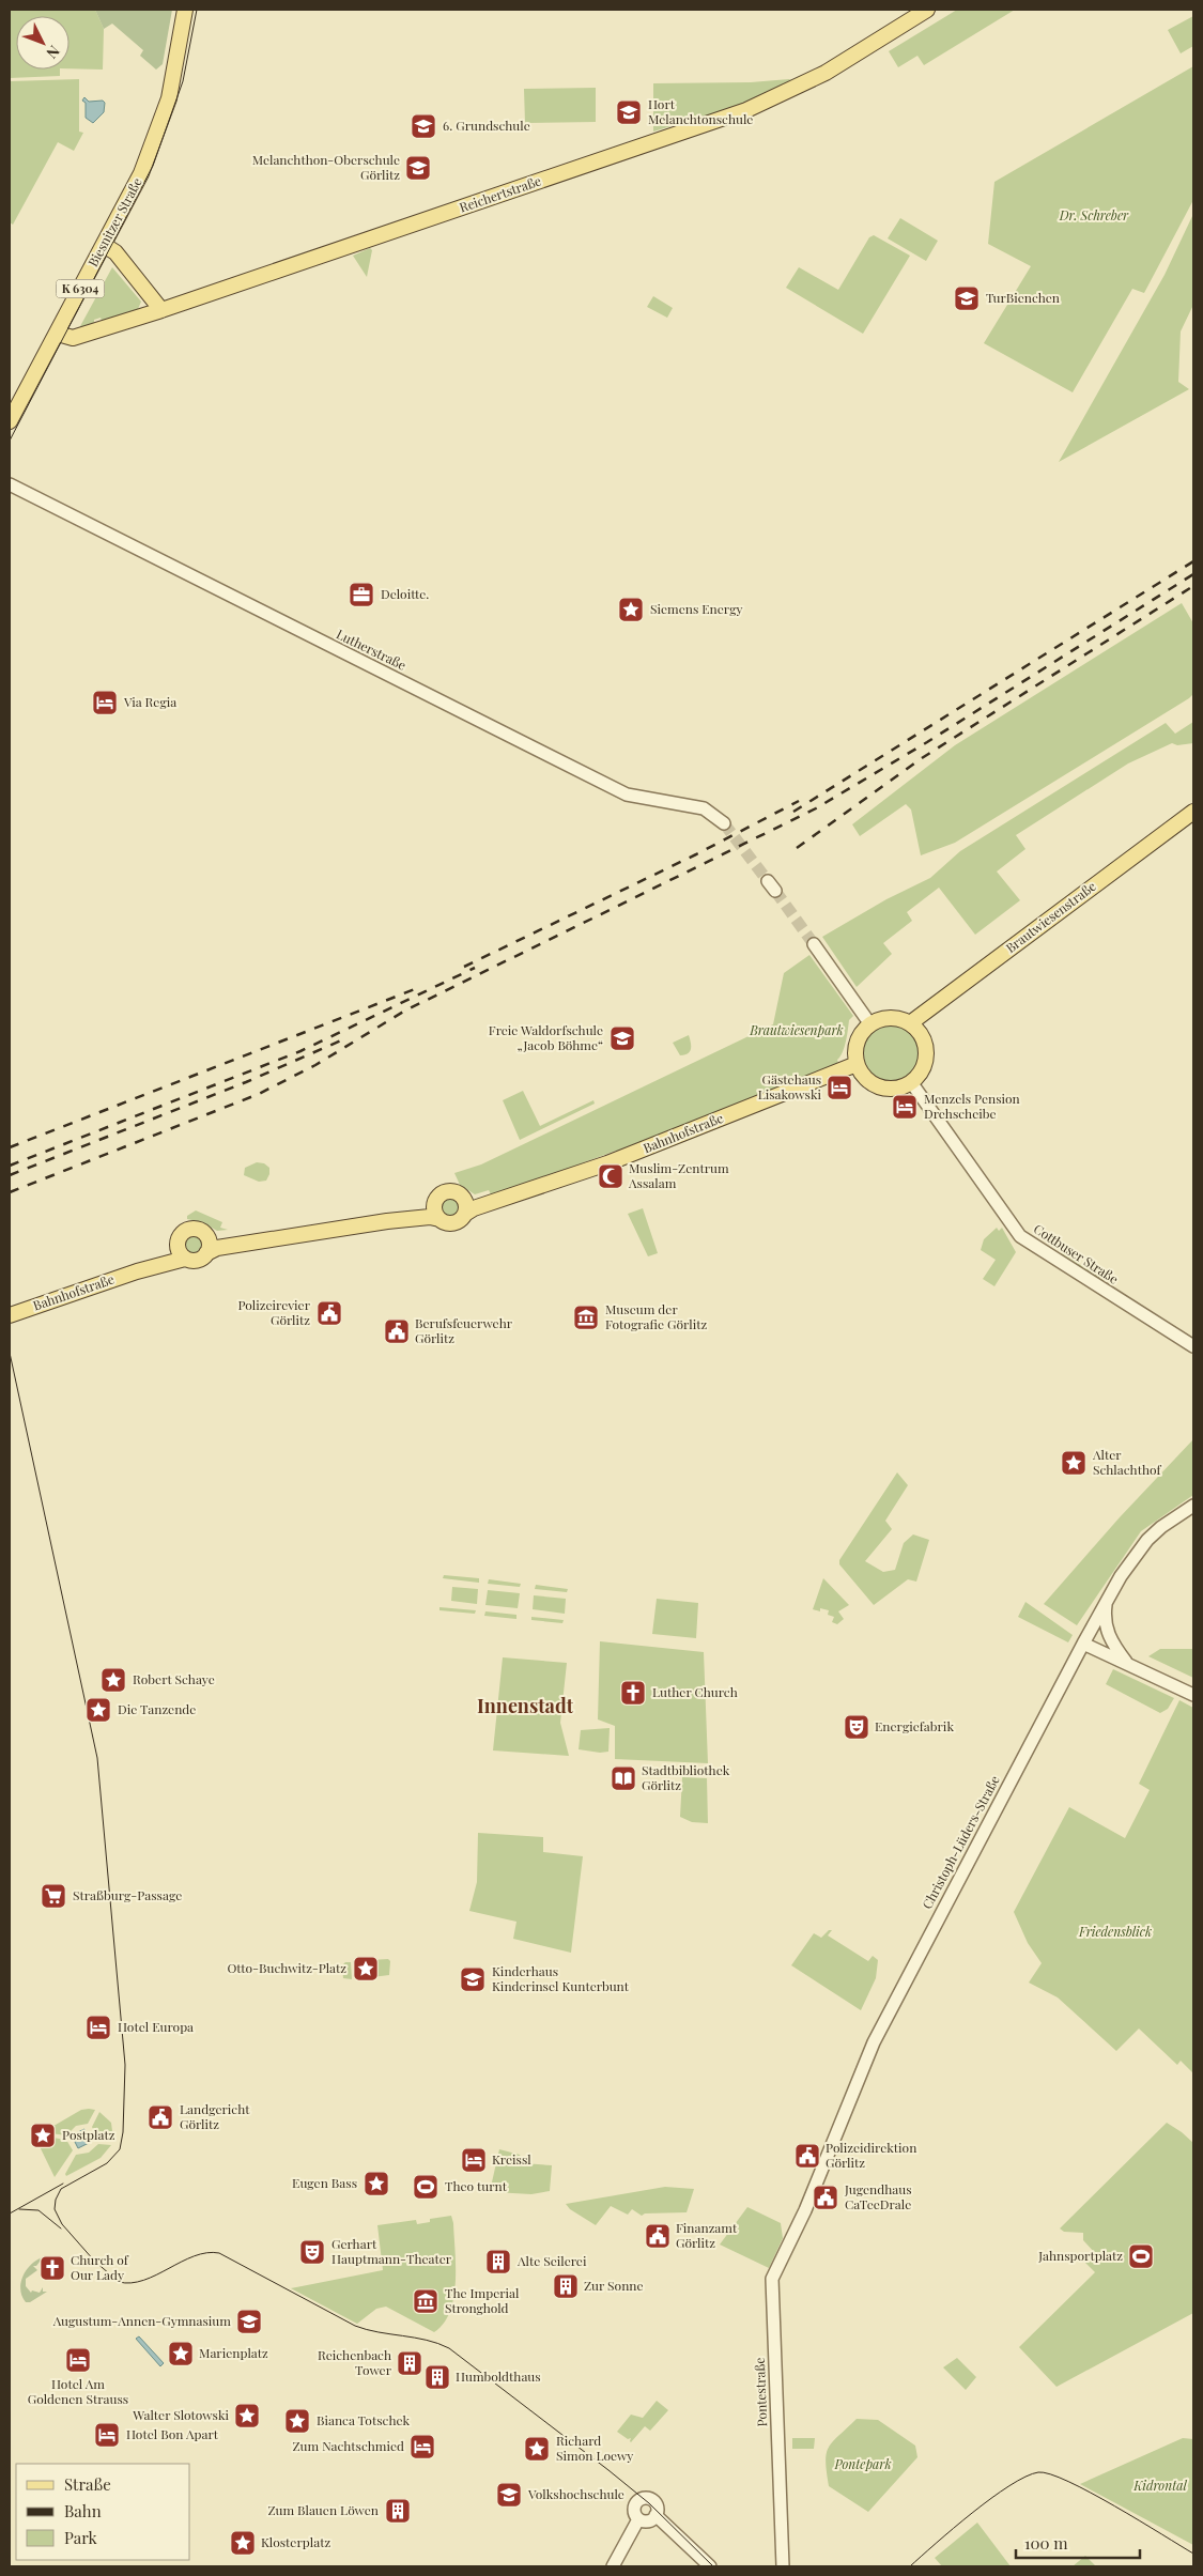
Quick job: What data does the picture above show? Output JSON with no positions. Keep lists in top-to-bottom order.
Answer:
{
  "streets": {
    "main road": [
      "Reichertstraße",
      "Biesnitzer Straße",
      "K 6304",
      "Brautwiesenstraße",
      "Bahnhofstraße"
    ],
    "street": [
      "Lutherstraße",
      "Cottbuser Straße",
      "Christoph-Lüders-Straße",
      "Pontestraße"
    ]
  },
  "crossings": [
    ["Reichertstraße", "Biesnitzer Straße"],
    ["Brautwiesenstraße", "Bahnhofstraße"],
    ["Brautwiesenstraße", "Cottbuser Straße"],
    ["Bahnhofstraße", "Cottbuser Straße"],
    ["Christoph-Lüders-Straße", "Pontestraße"]
  ],
  "districts": ["Innenstadt"],
  "parks": [
    "Dr. Schreber",
    "Brautwiesenpark",
    "Friedensblick",
    "Pontepark",
    "Kidrontal"
  ],
  "places": {
    "school or university": [
      "Hort Melanchtonschule",
      "6. Grundschule",
      "Melanchthon-Oberschule Görlitz",
      "TurBienchen",
      "Freie Waldorfschule „Jacob Böhme“",
      "Kinderhaus Kinderinsel Kunterbunt",
      "Augustum-Annen-Gymnasium",
      "Volkshochschule"
    ],
    "office": ["Deloitte."],
    "place": [
      "Siemens Energy",
      "Alter Schlachthof",
      "Robert Schaye",
      "Die Tanzende",
      "Otto-Buchwitz-Platz",
      "Postplatz",
      "Eugen Bass",
      "Marienplatz",
      "Walter Slotowski",
      "Bianca Totschek",
      "Richard Simon Loewy",
      "Klosterplatz"
    ],
    "hotel": [
      "Via Regia",
      "Gästehaus Lisakowski",
      "Menzels Pension Drehscheibe",
      "Hotel Europa",
      "Kreissl",
      "Hotel Am Goldenen Strauss",
      "Hotel Bon Apart",
      "Zum Nachtschmied"
    ],
    "mosque": ["Muslim-Zentrum Assalam"],
    "public building": [
      "Polizeirevier Görlitz",
      "Berufsfeuerwehr Görlitz",
      "Landgericht Görlitz",
      "Polizeidirektion Görlitz",
      "Jugendhaus CaTeeDrale",
      "Finanzamt Görlitz"
    ],
    "museum": ["Museum der Fotografie Görlitz", "The Imperial Stronghold"],
    "church": ["Luther Church", "Church of Our Lady"],
    "theatre": ["Energiefabrik", "Gerhart Hauptmann-Theater"],
    "library": ["Stadtbibliothek Görlitz"],
    "supermarket": ["Straßburg-Passage"],
    "sports": ["Theo turnt", "Jahnsportplatz"],
    "building": [
      "Alte Seilerei",
      "Zur Sonne",
      "Reichenbach Tower",
      "Humboldthaus",
      "Zum Blauen Löwen"
    ]
  },
  "legend": ["Straße", "Bahn", "Park"],
  "scale_bar": "100 m",
  "north": "bottom right"
}
